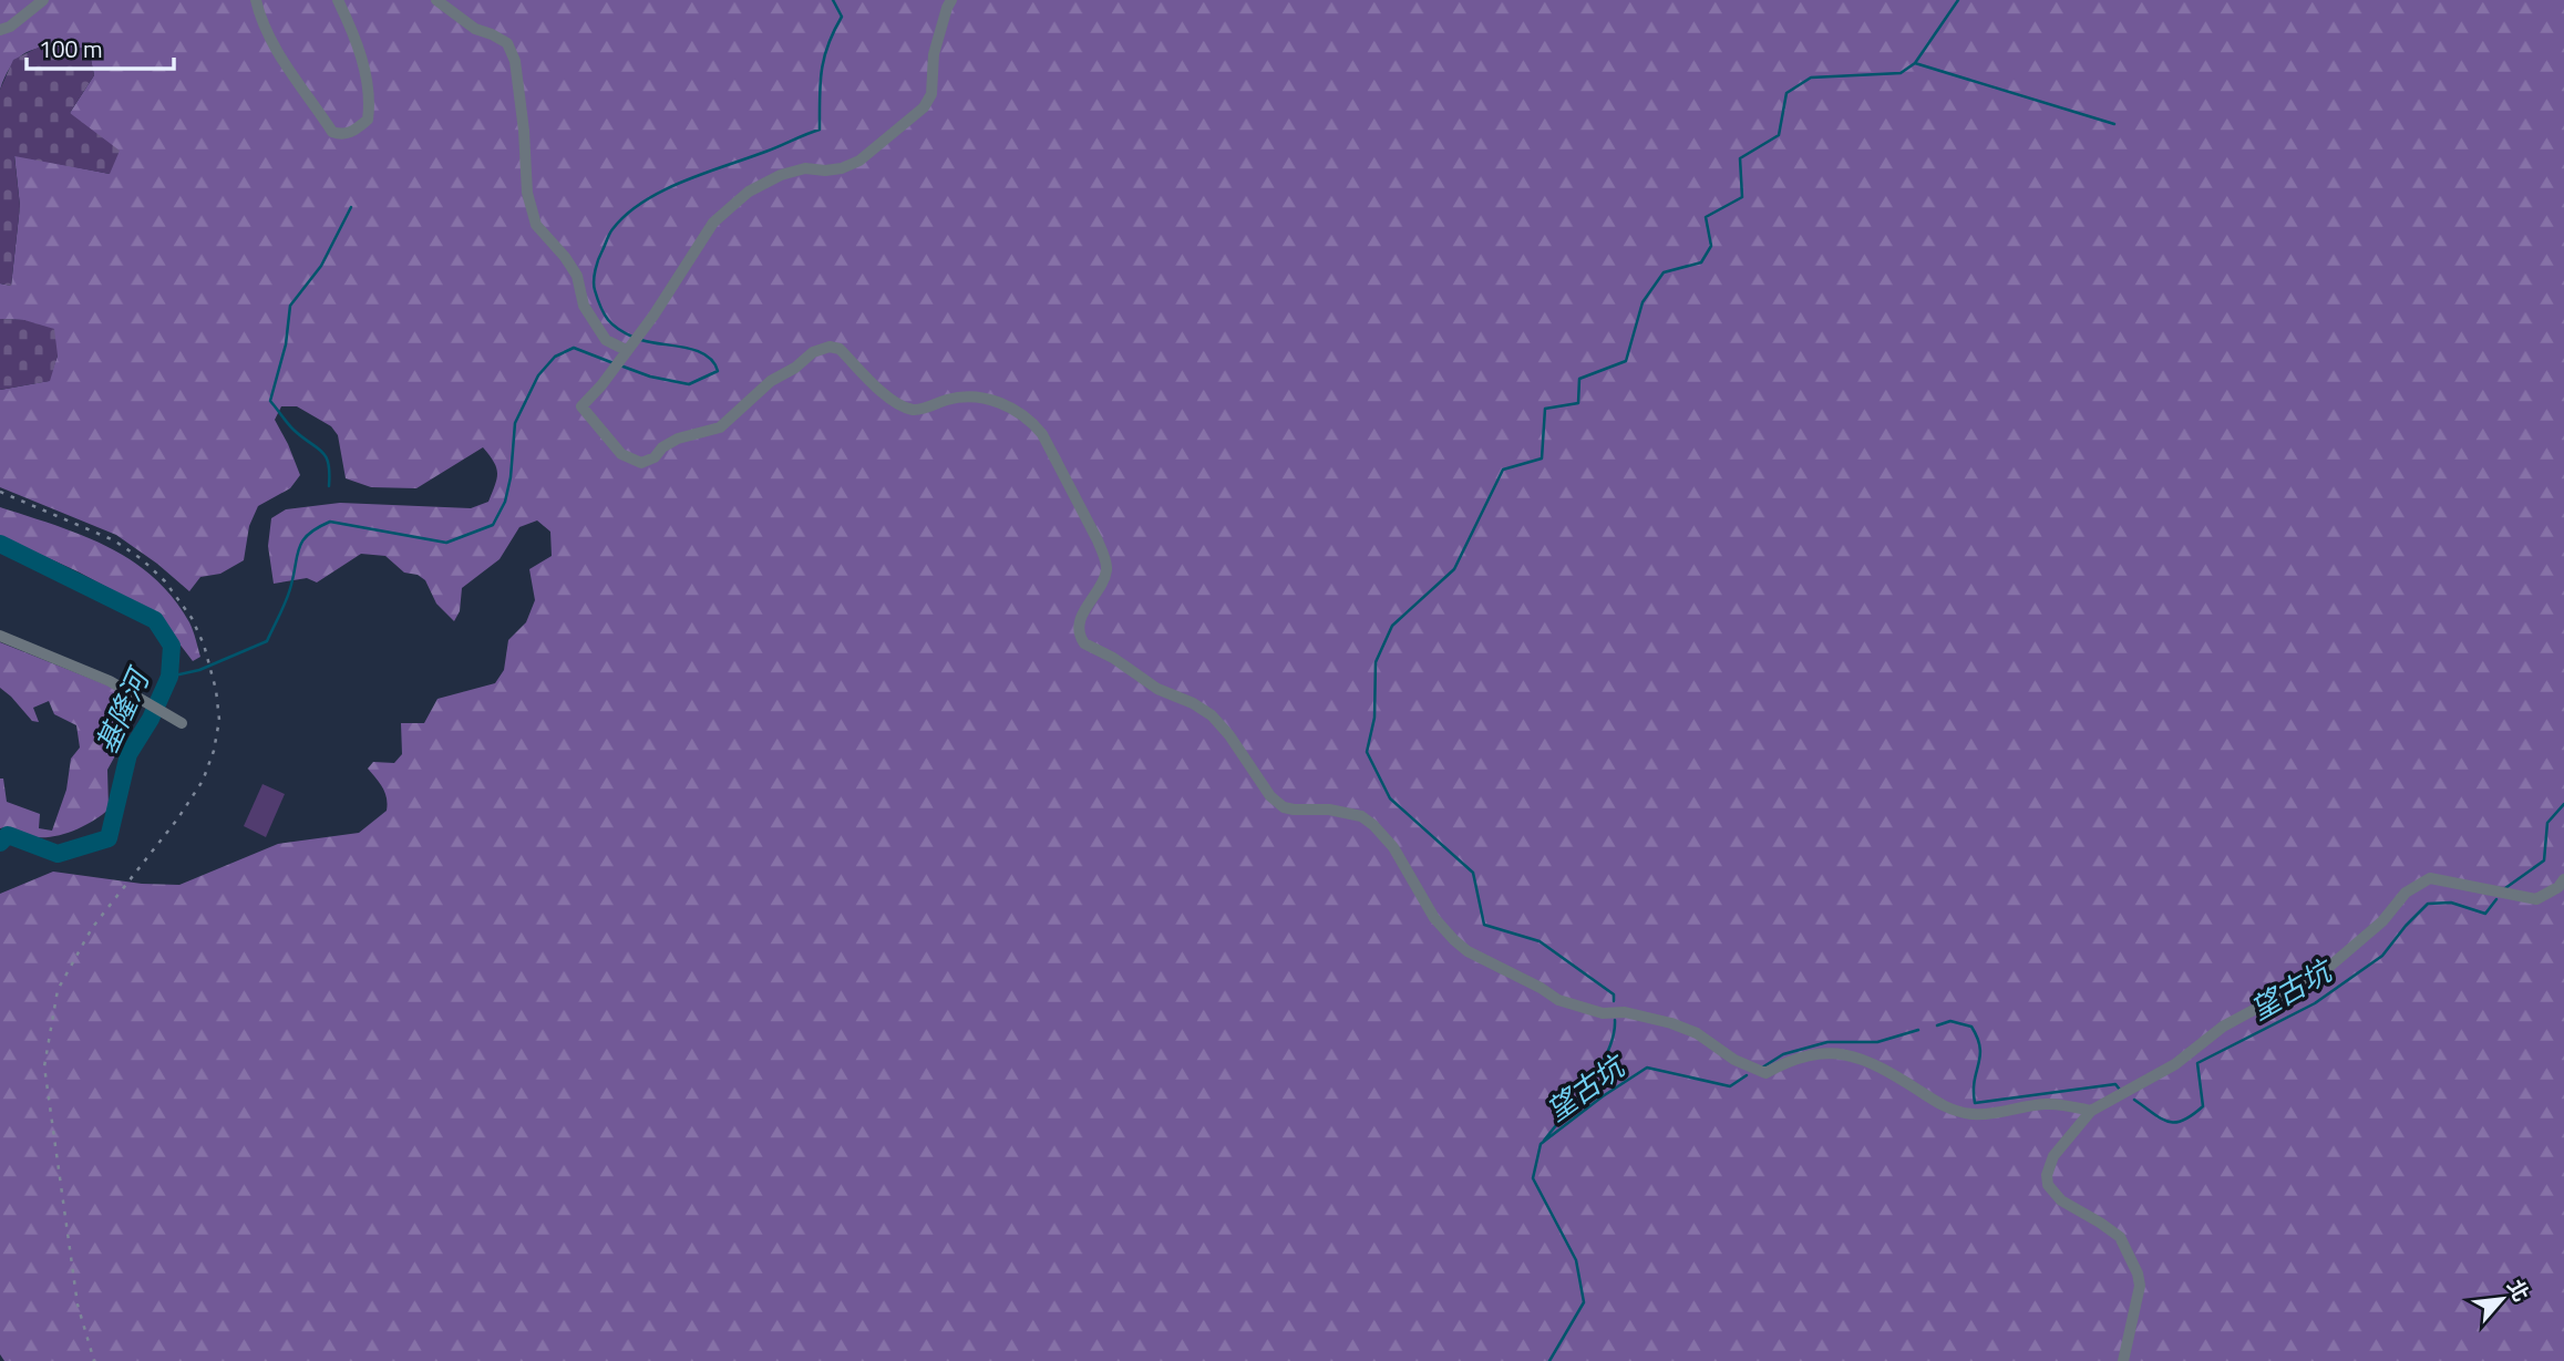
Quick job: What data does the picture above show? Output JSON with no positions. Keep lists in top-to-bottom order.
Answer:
{
  "water": ["基隆河", "望古坑"],
  "scale_bar": "100 m",
  "north": "top right"
}
